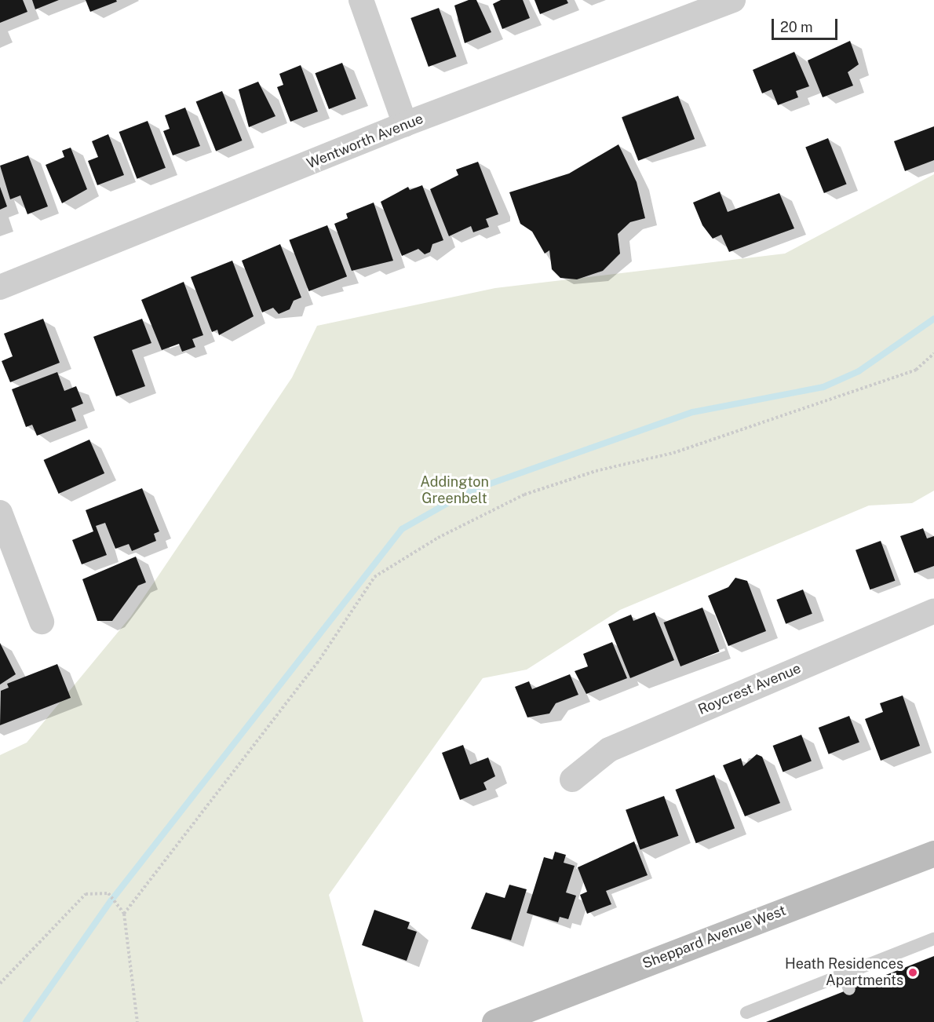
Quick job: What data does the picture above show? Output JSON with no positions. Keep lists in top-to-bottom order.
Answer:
{
  "streets": {
    "main road": ["Sheppard Avenue West"],
    "street": ["Wentworth Avenue", "Roycrest Avenue"]
  },
  "parks": ["Addington Greenbelt"],
  "places": ["Heath Residences Apartments"],
  "scale_bar": "20 m"
}
